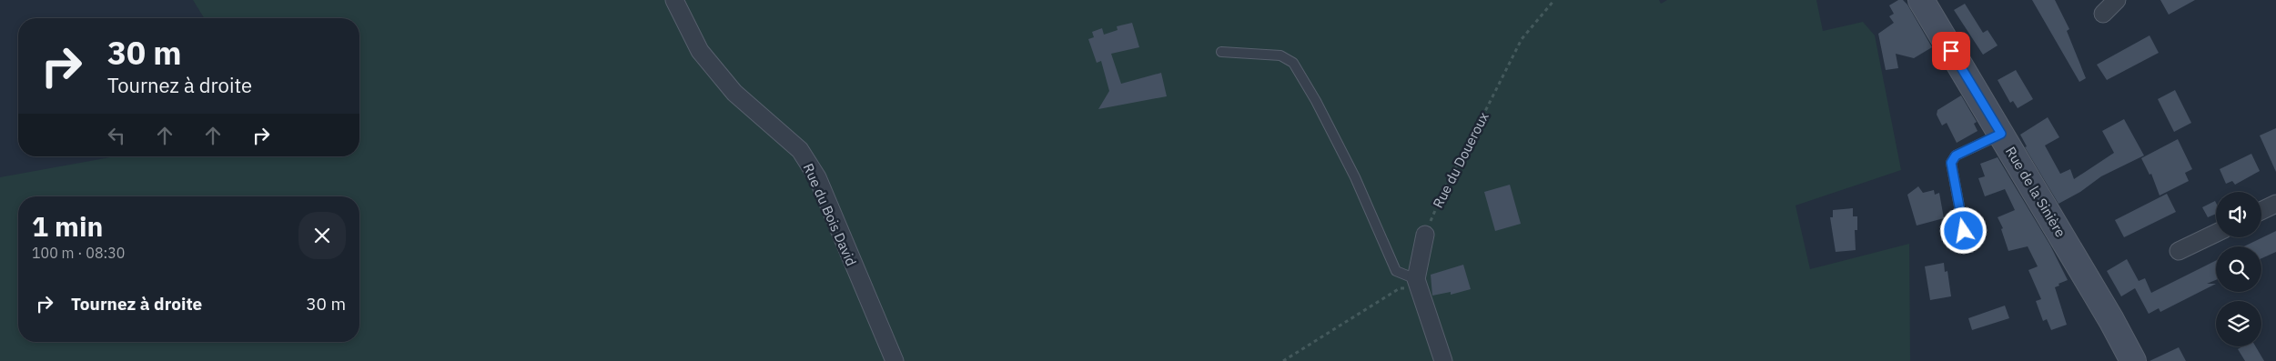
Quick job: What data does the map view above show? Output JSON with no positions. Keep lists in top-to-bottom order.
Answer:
{
  "streets": {
    "street": ["Rue de la Sinière", "Rue du Bois David"],
    "path": ["Rue du Doueroux"]
  },
  "page": {
    "turn": ["30 m", "Tournez à droite"],
    "heading": ["1 min", "100 m · 08:30"],
    "list": [
      {
        "name": "Tournez à droite",
        "value": "30 m"
      }
    ]
  }
}
